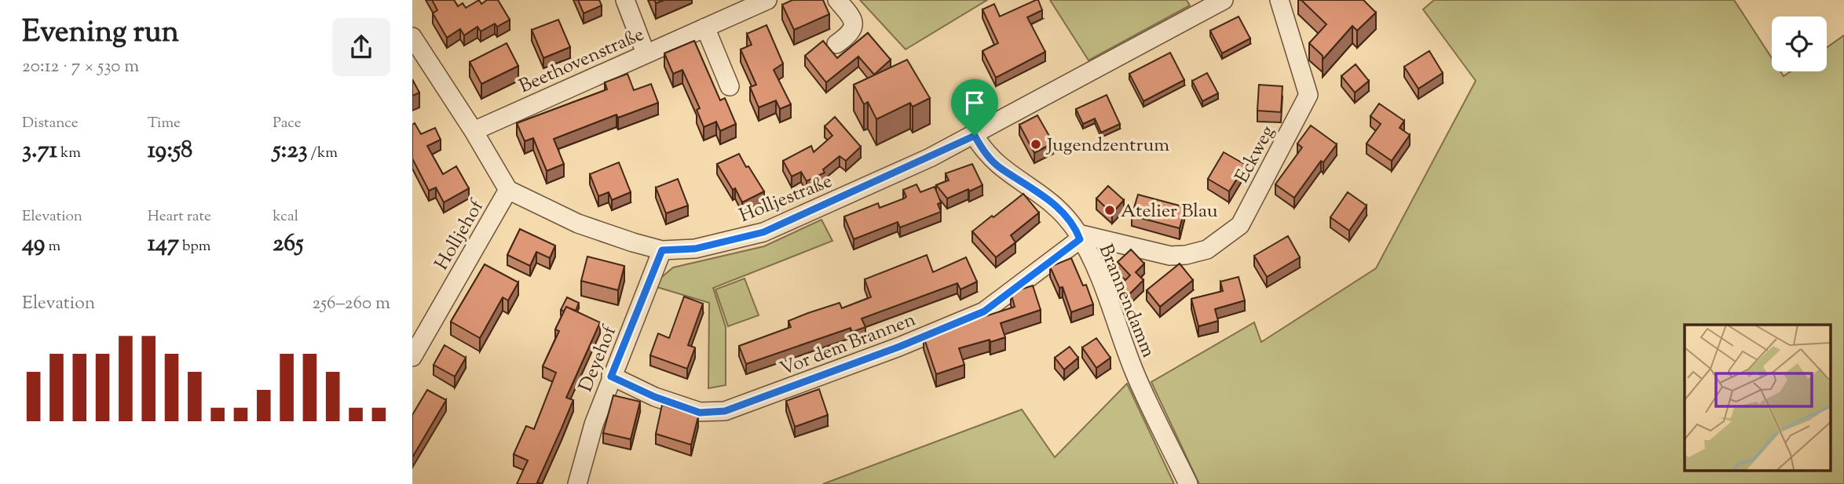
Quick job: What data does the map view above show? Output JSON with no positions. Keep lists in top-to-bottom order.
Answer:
{
  "streets": {
    "street": [
      "Beethovenstraße",
      "Eckweg",
      "Holljestraße",
      "Holljehof",
      "Brannendamm",
      "Vor dem Brannen",
      "Deyehof"
    ]
  },
  "crossings": [
    ["Eckweg", "Brannendamm"],
    ["Eckweg", "Vor dem Brannen"],
    ["Holljestraße", "Holljehof"],
    ["Holljestraße", "Brannendamm"],
    ["Holljestraße", "Deyehof"],
    ["Brannendamm", "Vor dem Brannen"],
    ["Vor dem Brannen", "Deyehof"]
  ],
  "places": ["Jugendzentrum", "Atelier Blau"],
  "page": {
    "heading": ["Evening run", "20:12 · 7 × 530 m"],
    "stats": [
      ["Distance", "3.71 km"],
      ["Time", "19:58"],
      ["Pace", "5:23 /km"],
      ["Elevation", "49 m"],
      ["Heart rate", "147 bpm"],
      ["kcal", "265"]
    ],
    "chart": ["Elevation", "256–260 m"]
  }
}
